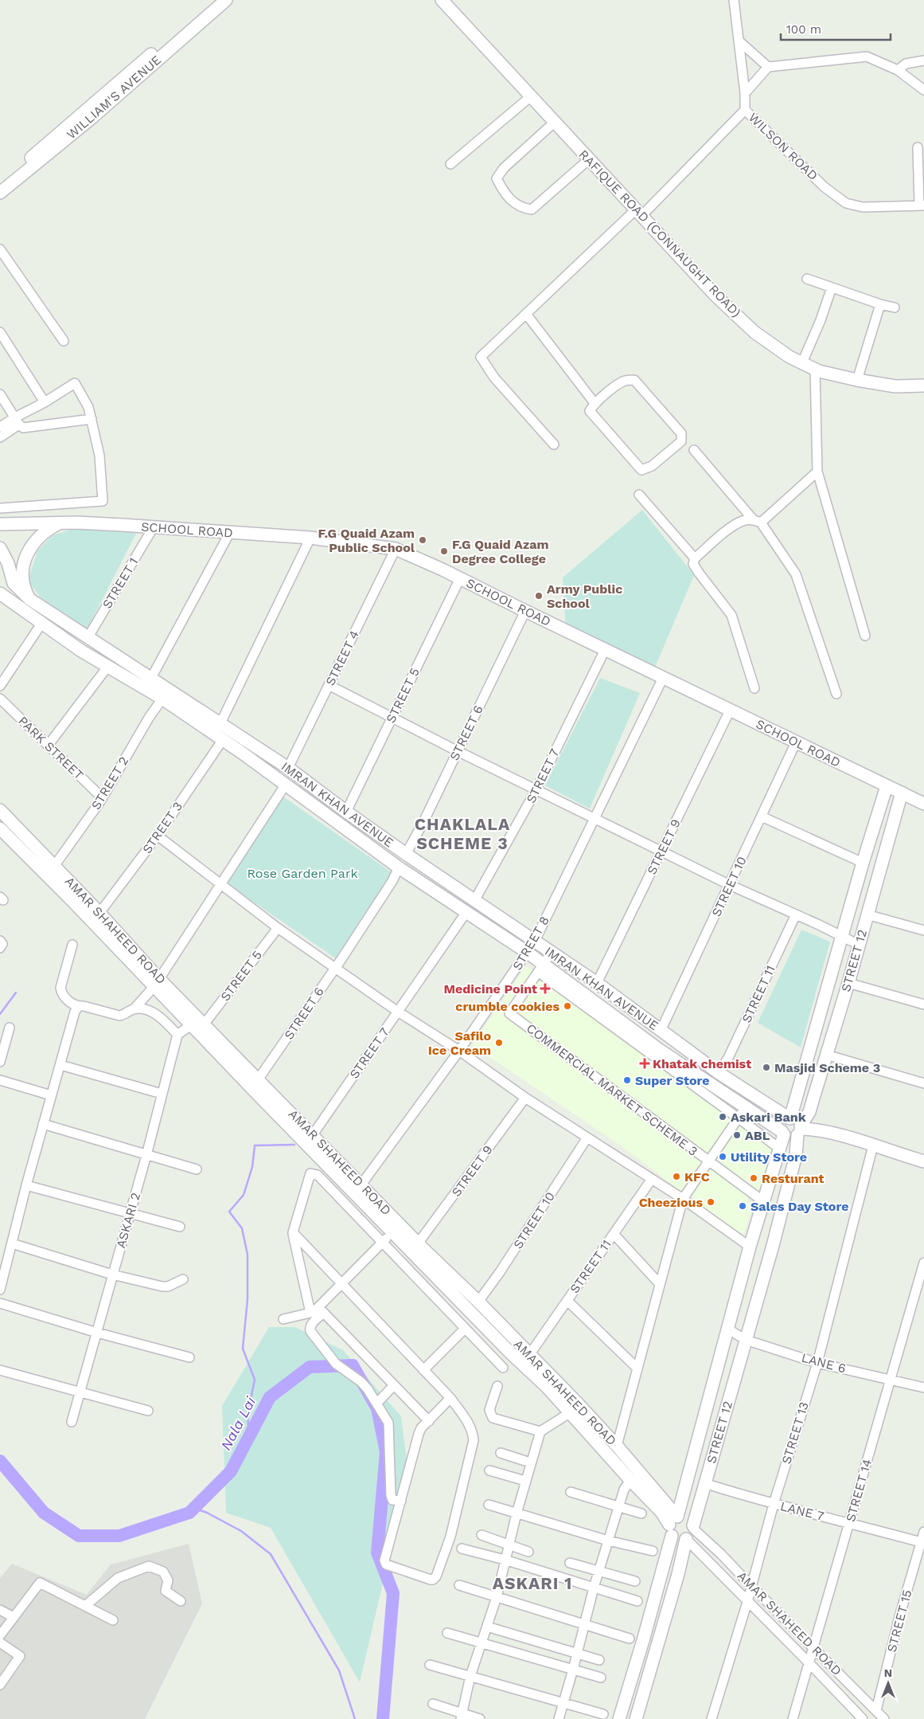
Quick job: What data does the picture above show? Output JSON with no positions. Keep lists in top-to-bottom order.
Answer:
{
  "streets": {
    "main road": [
      "WILLIAM'S AVENUE",
      "RAFIQUE ROAD (CONNAUGHT ROAD)",
      "SCHOOL ROAD",
      "IMRAN KHAN AVENUE",
      "AMAR SHAHEED ROAD",
      "STREET 12"
    ],
    "street": [
      "WILSON ROAD",
      "STREET 1",
      "STREET 4",
      "STREET 5",
      "STREET 6",
      "PARK STREET",
      "STREET 7",
      "STREET 2",
      "STREET 3",
      "STREET 9",
      "STREET 10",
      "STREET 8",
      "STREET 11",
      "COMMERCIAL MARKET SCHEME 3",
      "ASKARI 2",
      "LANE 6",
      "STREET 13",
      "STREET 14",
      "LANE 7",
      "STREET 15"
    ]
  },
  "crossings": [
    ["SCHOOL ROAD", "STREET 1"],
    ["SCHOOL ROAD", "STREET 4"],
    ["SCHOOL ROAD", "STREET 5"],
    ["SCHOOL ROAD", "STREET 6"],
    ["SCHOOL ROAD", "STREET 7"],
    ["SCHOOL ROAD", "STREET 9"],
    ["SCHOOL ROAD", "STREET 10"],
    ["SCHOOL ROAD", "STREET 8"],
    ["SCHOOL ROAD", "STREET 12"],
    ["STREET 1", "IMRAN KHAN AVENUE"],
    ["STREET 4", "IMRAN KHAN AVENUE"],
    ["STREET 5", "IMRAN KHAN AVENUE"],
    ["STREET 5", "AMAR SHAHEED ROAD"],
    ["STREET 6", "IMRAN KHAN AVENUE"],
    ["STREET 6", "AMAR SHAHEED ROAD"],
    ["PARK STREET", "STREET 2"],
    ["STREET 7", "IMRAN KHAN AVENUE"],
    ["STREET 7", "AMAR SHAHEED ROAD"],
    ["STREET 2", "IMRAN KHAN AVENUE"],
    ["STREET 2", "AMAR SHAHEED ROAD"],
    ["IMRAN KHAN AVENUE", "STREET 3"],
    ["IMRAN KHAN AVENUE", "STREET 9"],
    ["IMRAN KHAN AVENUE", "STREET 10"],
    ["IMRAN KHAN AVENUE", "STREET 8"],
    ["IMRAN KHAN AVENUE", "STREET 12"],
    ["IMRAN KHAN AVENUE", "STREET 11"],
    ["IMRAN KHAN AVENUE", "COMMERCIAL MARKET SCHEME 3"],
    ["STREET 3", "AMAR SHAHEED ROAD"],
    ["STREET 9", "AMAR SHAHEED ROAD"],
    ["STREET 10", "AMAR SHAHEED ROAD"],
    ["AMAR SHAHEED ROAD", "STREET 8"],
    ["AMAR SHAHEED ROAD", "STREET 12"],
    ["AMAR SHAHEED ROAD", "STREET 11"],
    ["AMAR SHAHEED ROAD", "STREET 13"],
    ["AMAR SHAHEED ROAD", "STREET 14"],
    ["AMAR SHAHEED ROAD", "STREET 15"],
    ["STREET 12", "LANE 6"],
    ["STREET 12", "LANE 7"],
    ["LANE 6", "STREET 13"],
    ["LANE 6", "STREET 14"],
    ["STREET 13", "LANE 7"],
    ["STREET 14", "LANE 7"],
    ["LANE 7", "STREET 15"]
  ],
  "districts": ["CHAKLALA SCHEME 3", "ASKARI 1"],
  "water": ["Nala Lai"],
  "parks": ["Rose Garden Park"],
  "places": {
    "other": [
      "F.G Quaid Azam Public School",
      "F.G Quaid Azam Degree College",
      "Army Public School",
      "crumble cookies",
      "Safilo Ice Cream",
      "Masjid Scheme 3",
      "Super Store",
      "Askari Bank",
      "ABL",
      "Utility Store",
      "KFC",
      "Resturant",
      "Cheezious",
      "Sales Day Store"
    ],
    "health": ["Medicine Point", "Khatak chemist"]
  },
  "scale_bar": "100 m",
  "north": "top"
}
